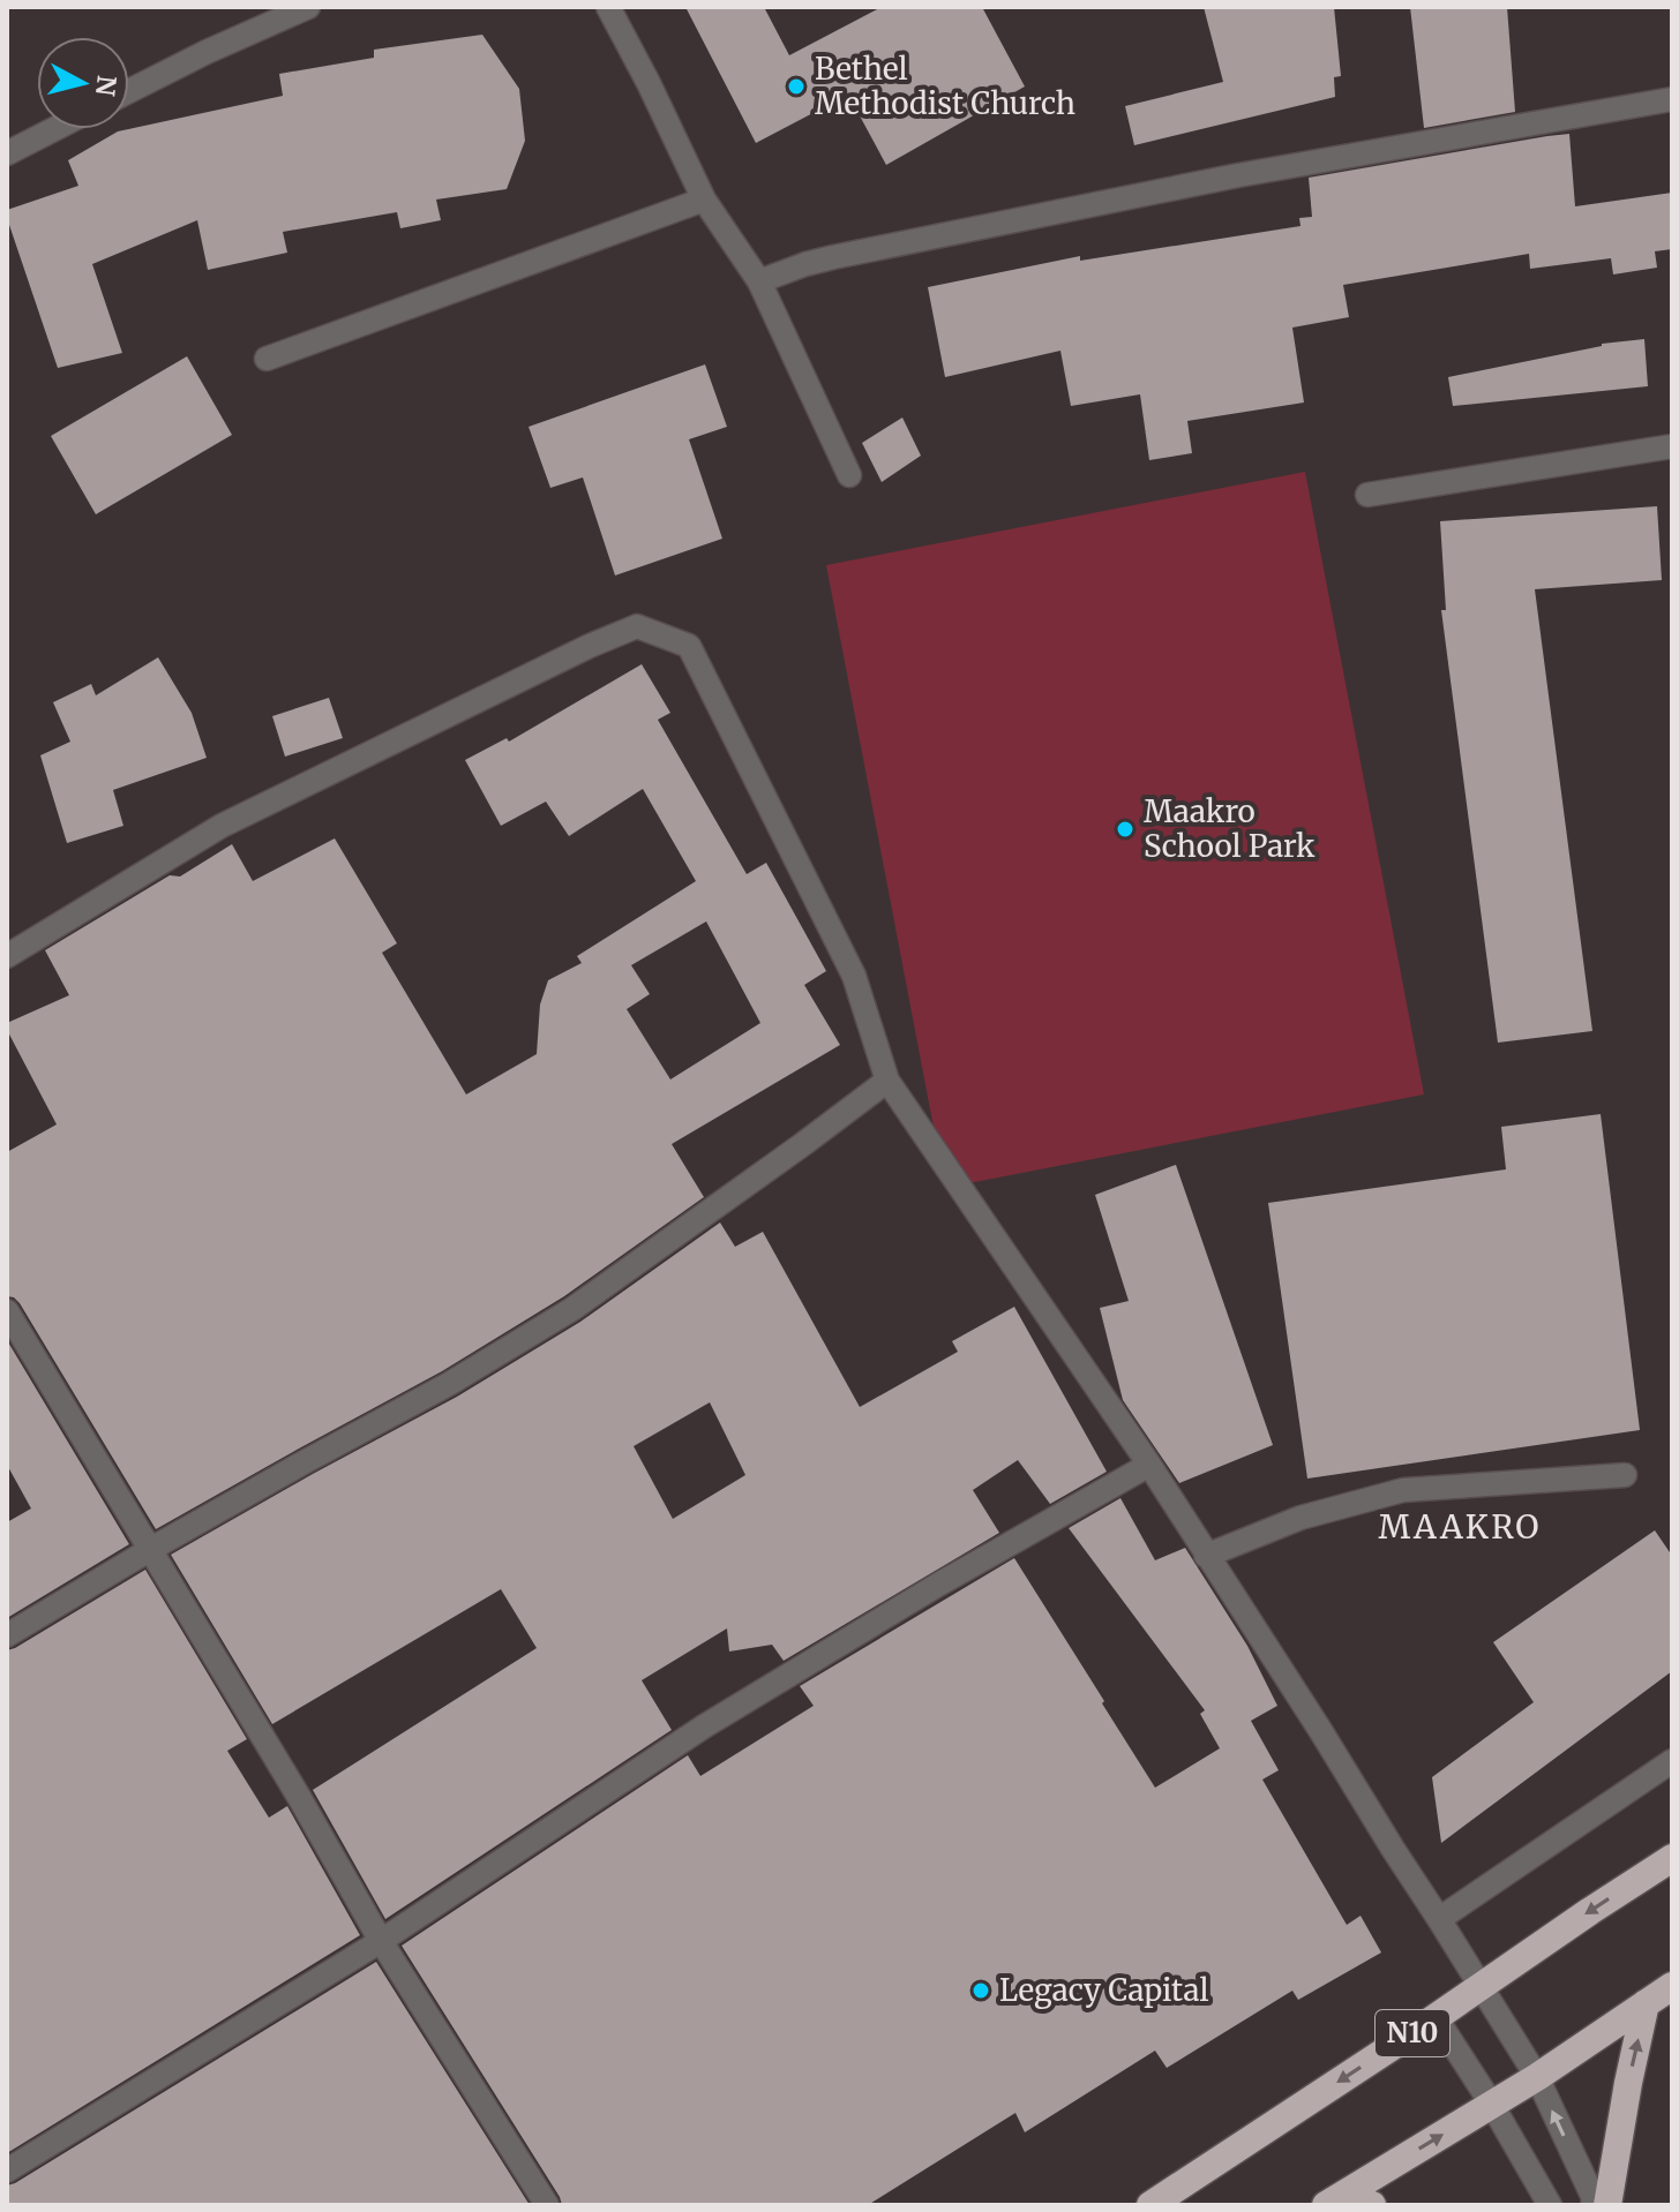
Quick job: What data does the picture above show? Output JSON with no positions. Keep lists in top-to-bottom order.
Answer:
{
  "streets": {
    "highway": ["N10"]
  },
  "districts": ["MAAKRO"],
  "places": ["Bethel Methodist Church", "Maakro School Park", "Legacy Capital"],
  "north": "right"
}
